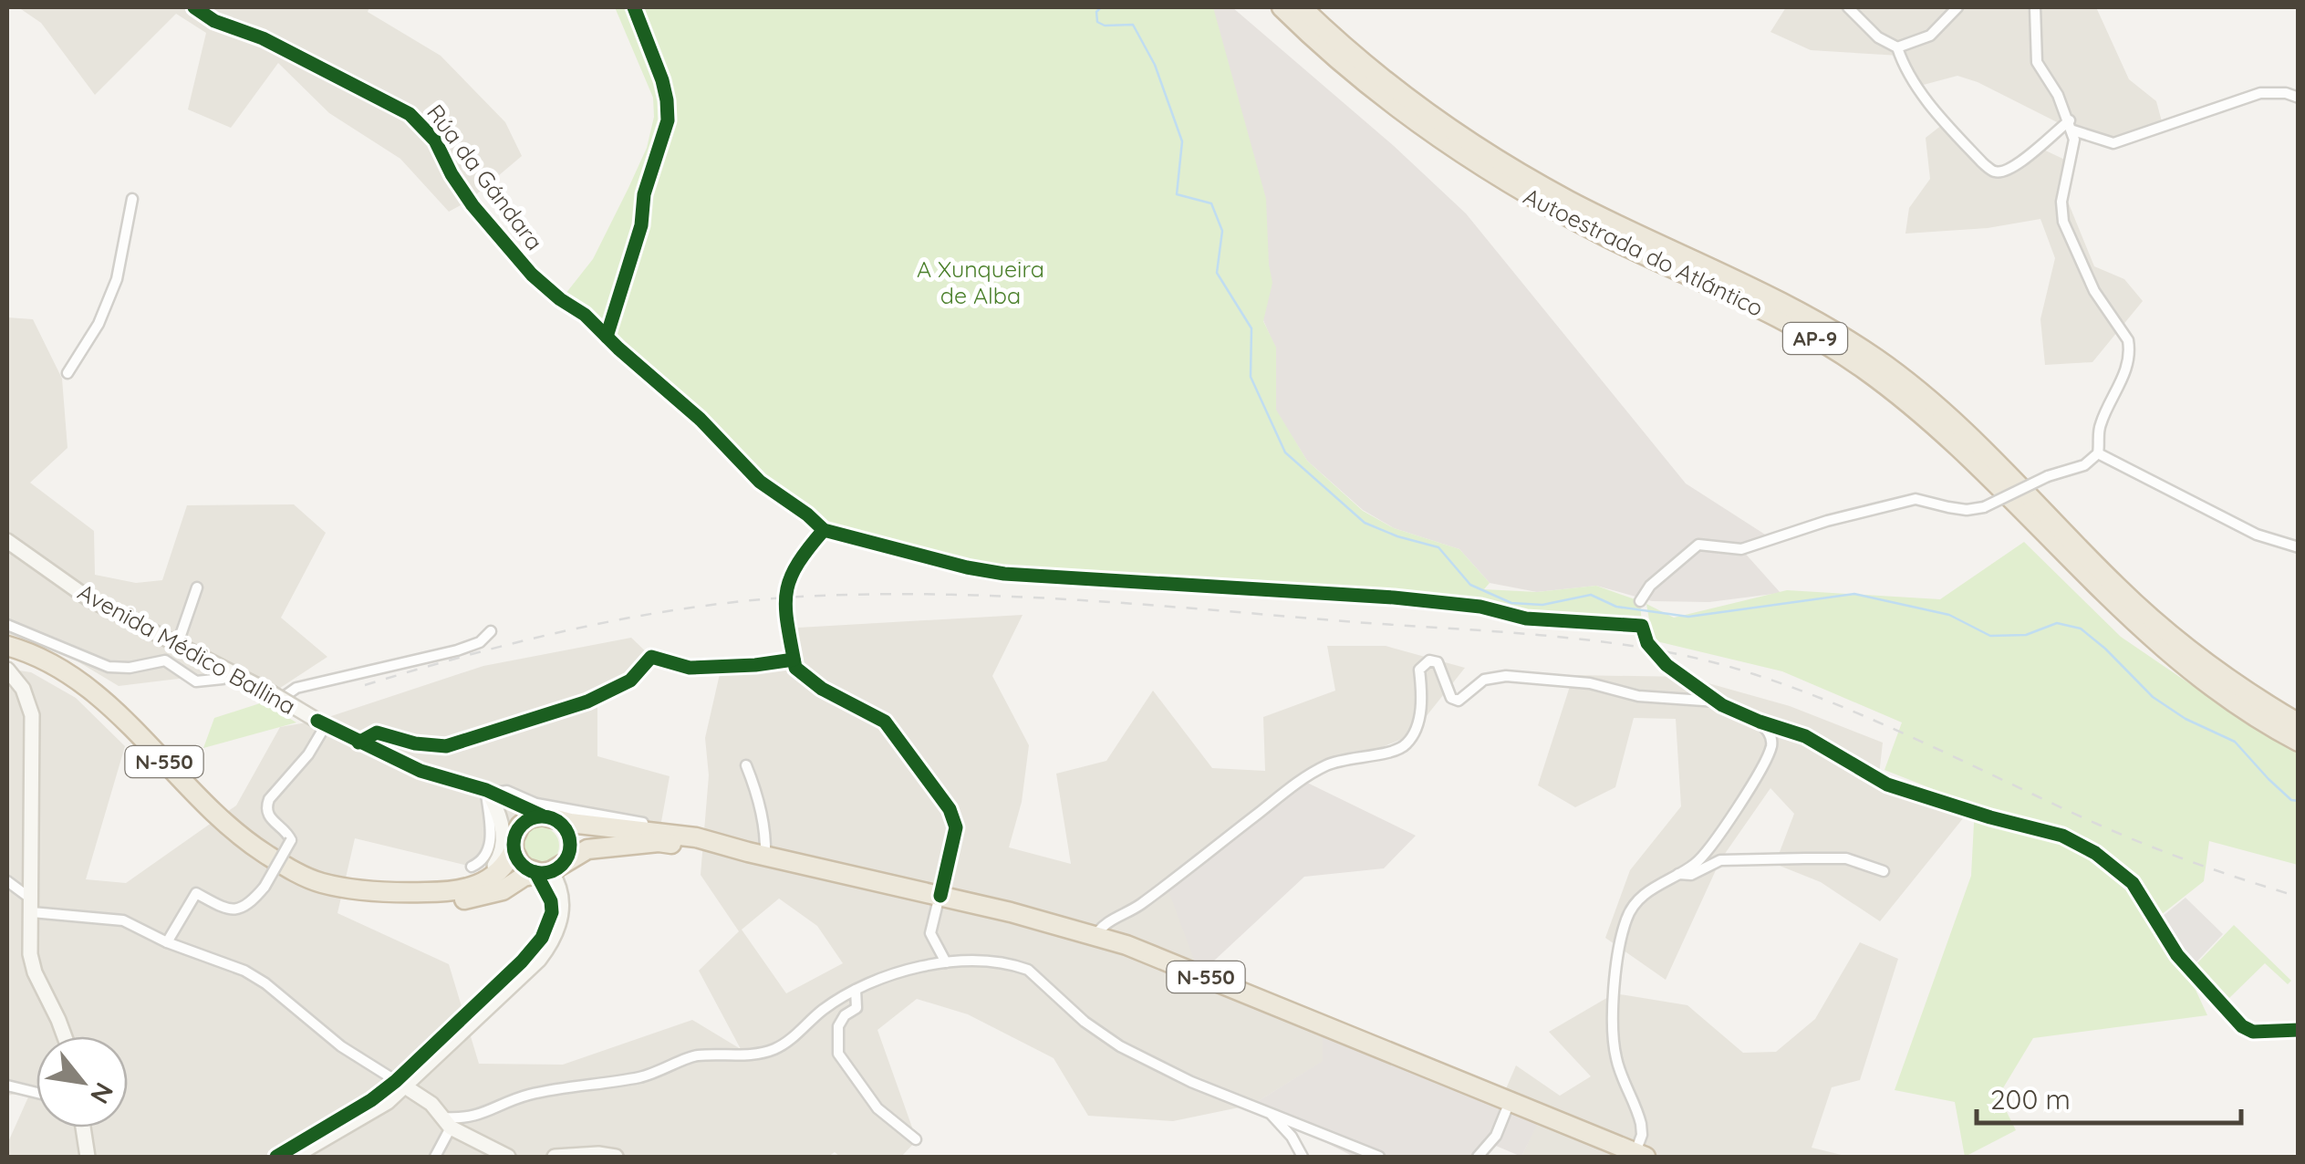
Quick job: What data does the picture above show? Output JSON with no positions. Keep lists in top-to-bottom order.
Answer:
{
  "streets": {
    "highway": ["Autoestrada do Atlántico", "AP-9", "N-550"],
    "street": ["Rúa da Gándara", "Avenida Médico Ballina"]
  },
  "crossings": [
    ["Avenida Médico Ballina", "N-550"]
  ],
  "parks": ["A Xunqueira de Alba"],
  "scale_bar": "200 m",
  "north": "bottom right"
}
